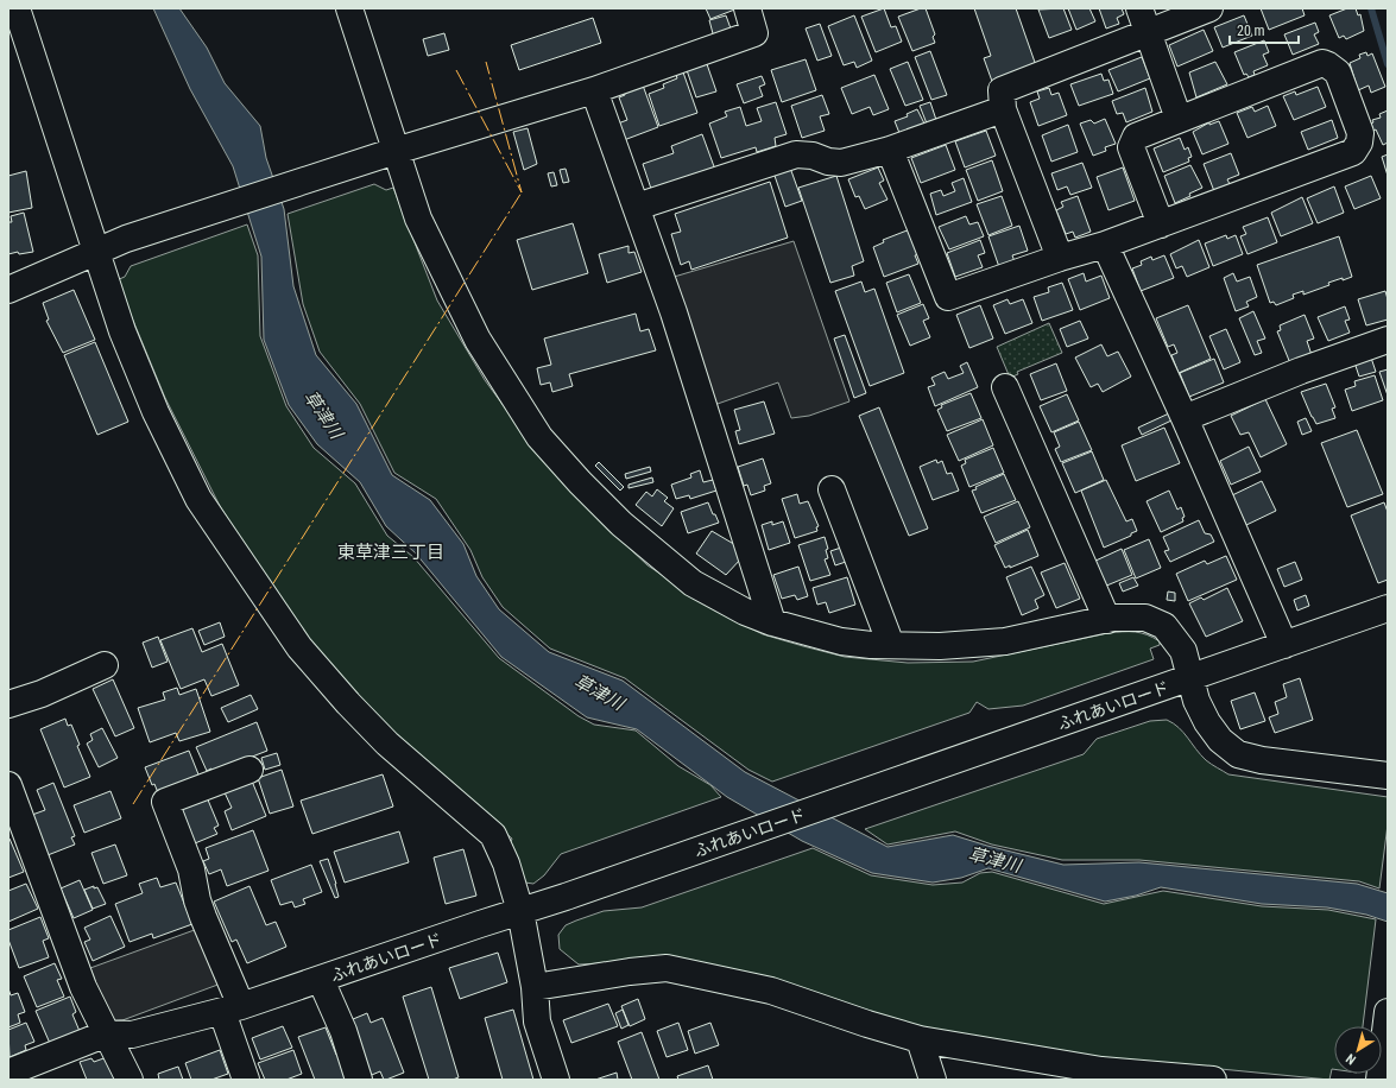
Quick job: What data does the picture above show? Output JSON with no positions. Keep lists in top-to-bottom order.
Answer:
{
  "streets": {
    "street": ["ふれあいロード"]
  },
  "districts": ["東草津三丁目"],
  "water": ["草津川"],
  "scale_bar": "20 m",
  "north": "bottom left"
}
